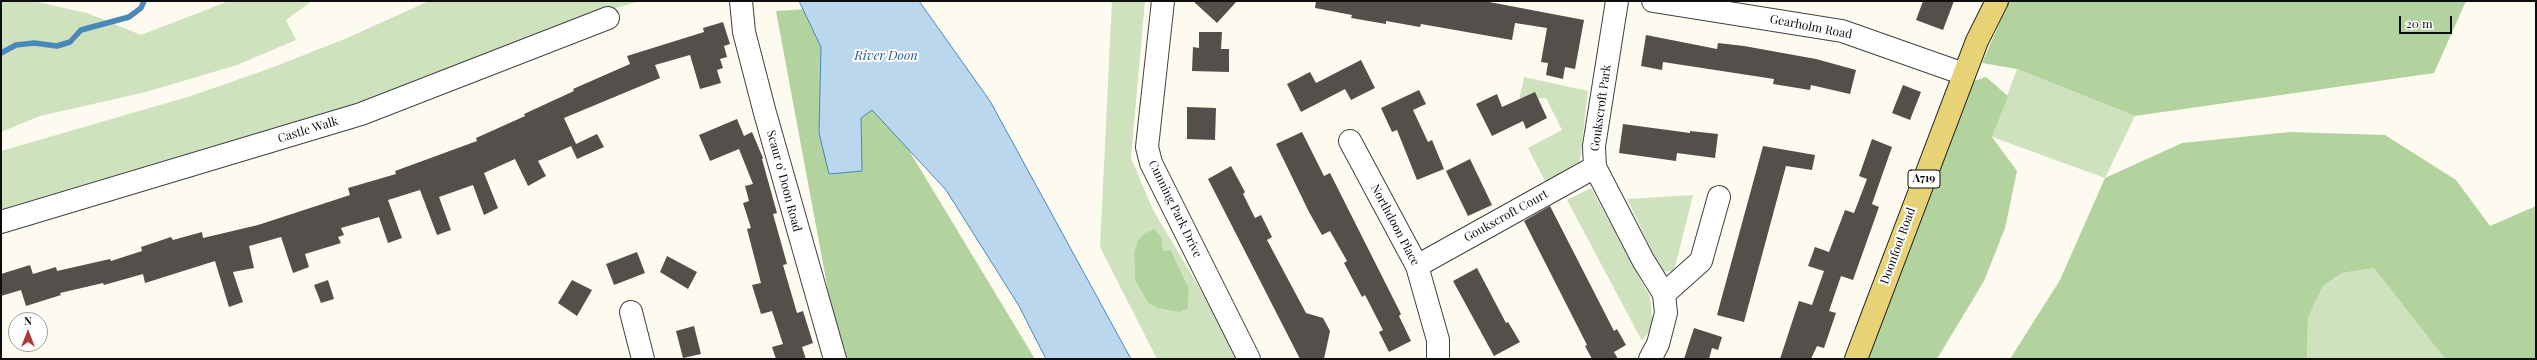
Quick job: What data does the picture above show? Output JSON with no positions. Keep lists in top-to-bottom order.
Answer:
{
  "streets": {
    "main road": ["A719", "Doonfoot Road"],
    "street": [
      "Gearholm Road",
      "Goukscroft Park",
      "Castle Walk",
      "Scaur o' Doon Road",
      "Cunning Park Drive",
      "Goukscroft Court",
      "Northdoon Place"
    ]
  },
  "crossings": [
    ["Gearholm Road", "Doonfoot Road"],
    ["Goukscroft Park", "Goukscroft Court"],
    ["Goukscroft Court", "Northdoon Place"]
  ],
  "water": ["River Doon"],
  "scale_bar": "20 m",
  "north": "top"
}
